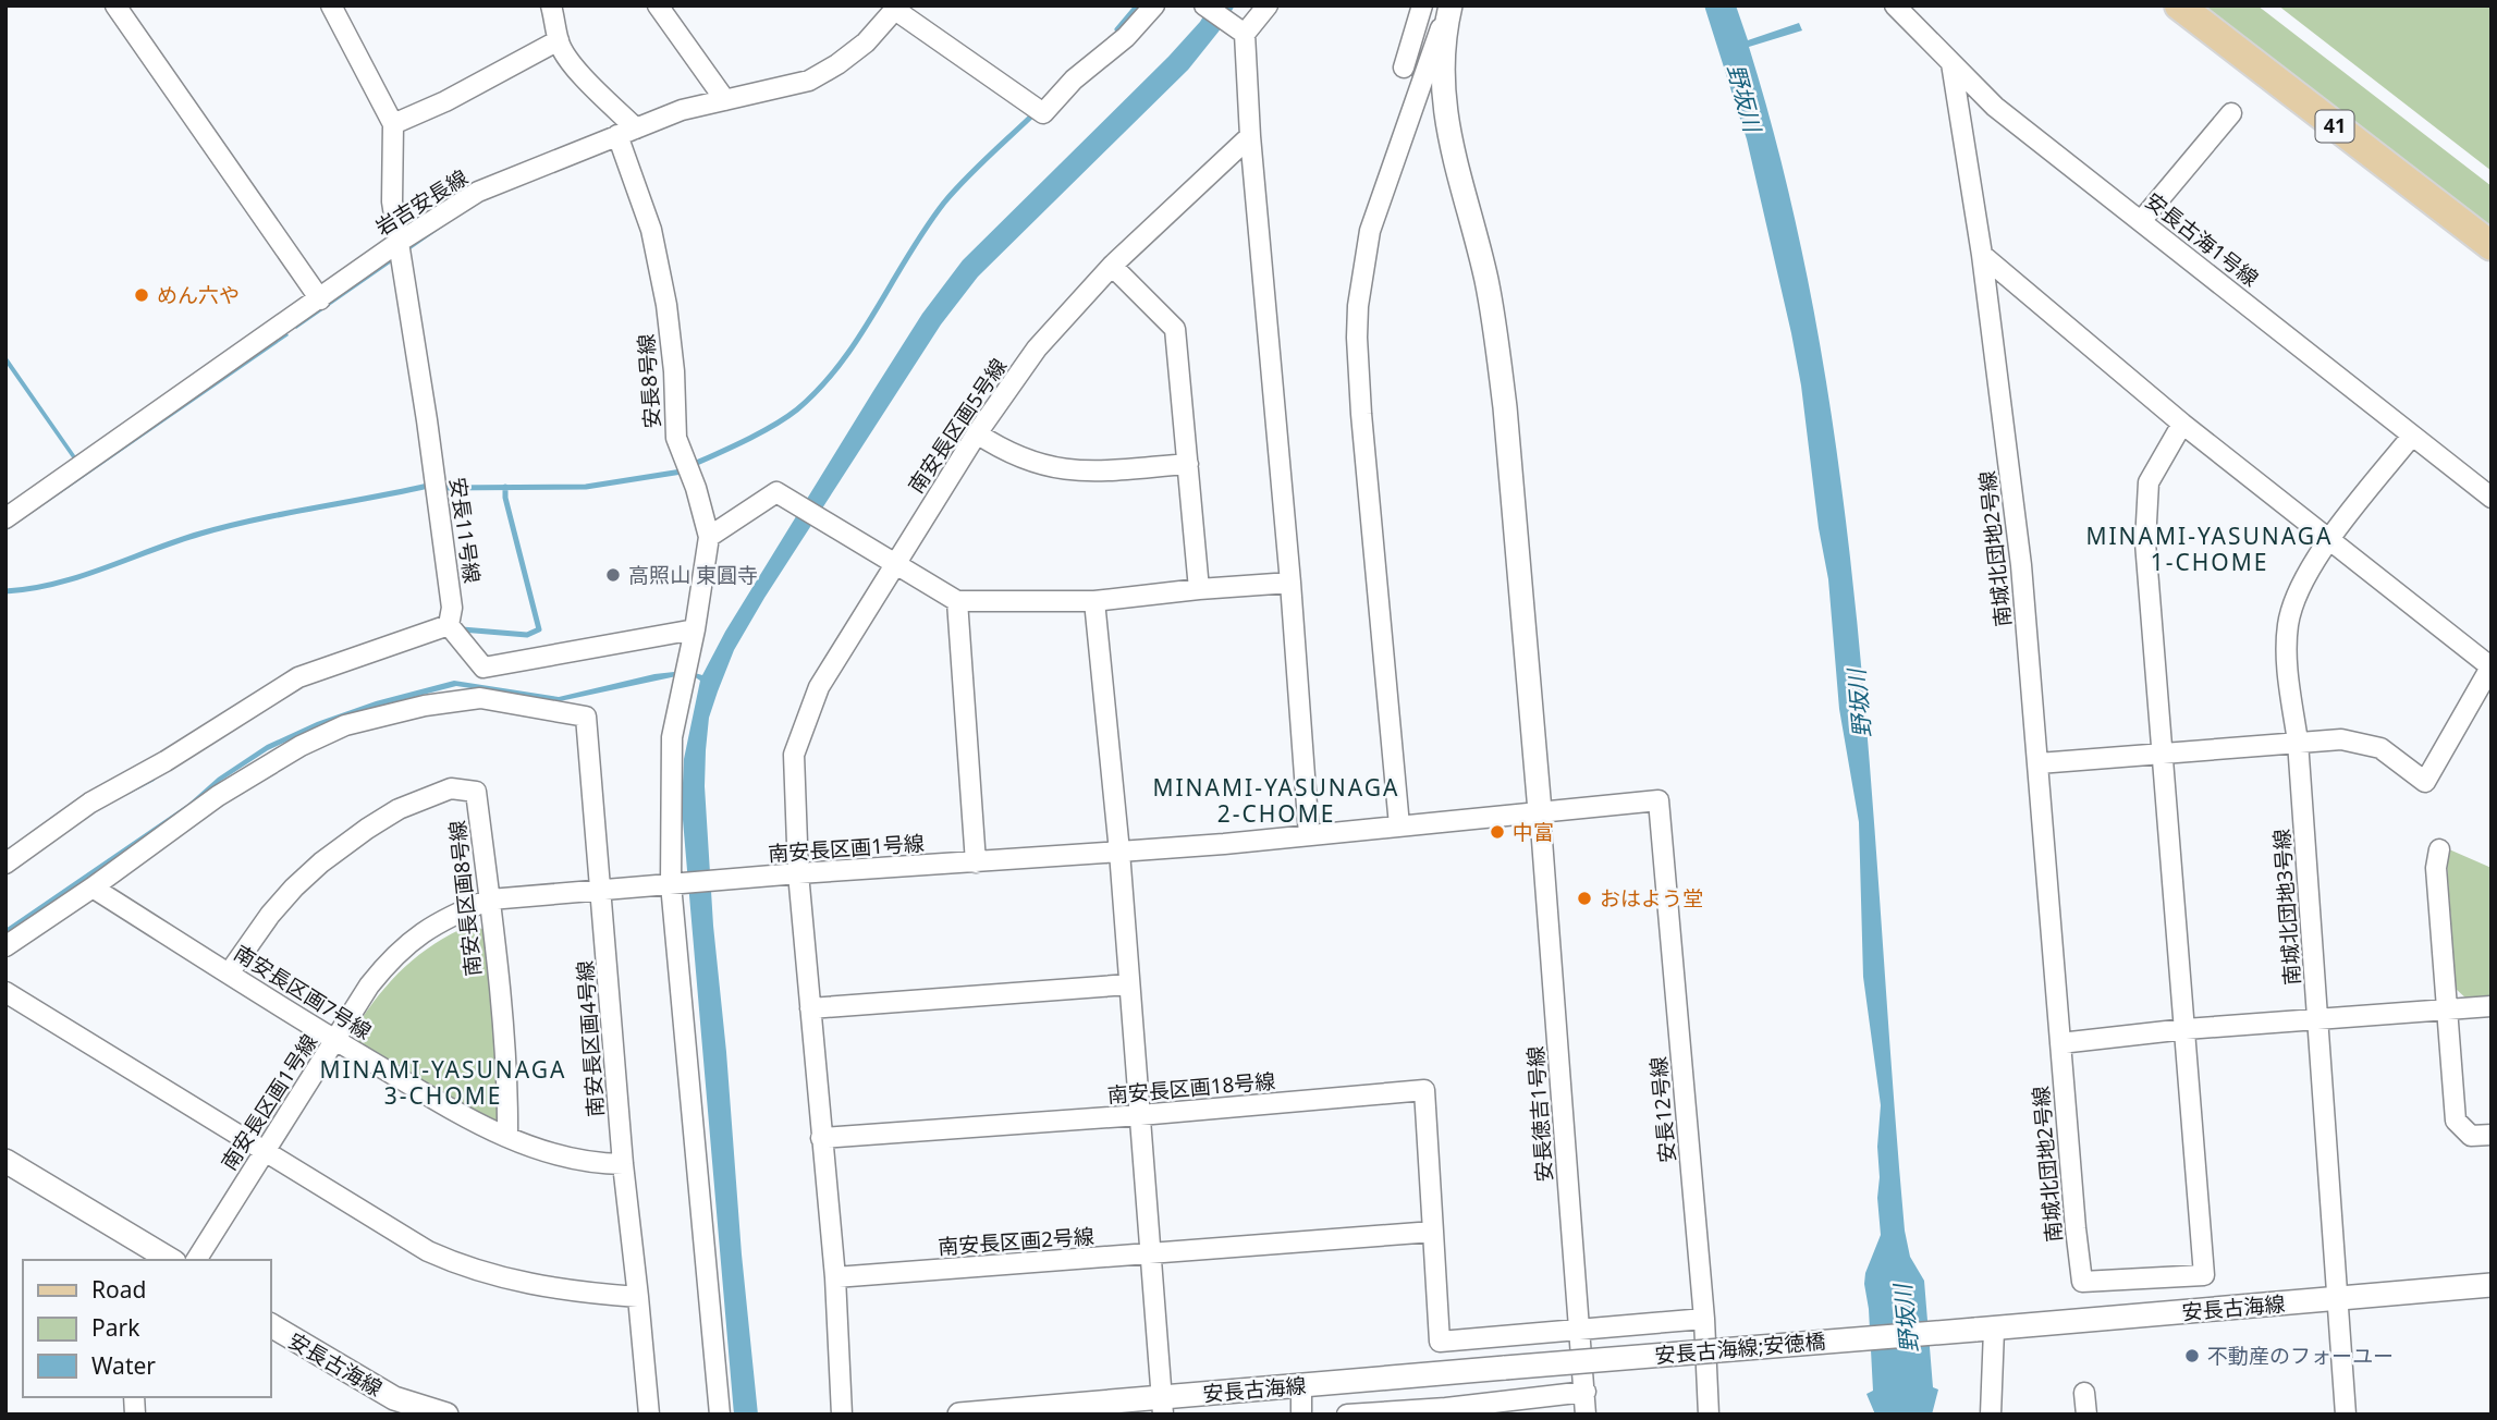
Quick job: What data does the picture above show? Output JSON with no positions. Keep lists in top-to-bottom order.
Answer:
{
  "streets": {
    "main road": ["41"],
    "street": [
      "岩吉安長線",
      "安長古海1号線",
      "安長8号線",
      "南安長区画5号線",
      "安長11号線",
      "南城北団地2号線",
      "南安長区画1号線",
      "南安長区画8号線",
      "南城北団地3号線",
      "南安長区画7号線",
      "南安長区画4号線",
      "南安長区画18号線",
      "安長12号線",
      "安長徳吉1号線",
      "南安長区画2号線",
      "安長古海線",
      "安長古海線;安徳橋"
    ]
  },
  "crossings": [
    ["岩吉安長線", "安長8号線"],
    ["岩吉安長線", "安長11号線"],
    ["安長古海1号線", "南城北団地2号線"],
    ["安長古海1号線", "南城北団地3号線"],
    ["安長8号線", "南安長区画1号線"],
    ["南安長区画5号線", "南安長区画1号線"],
    ["南安長区画1号線", "南安長区画8号線"],
    ["南安長区画1号線", "南安長区画7号線"],
    ["南安長区画1号線", "南安長区画4号線"],
    ["南安長区画1号線", "安長12号線"],
    ["南安長区画1号線", "安長徳吉1号線"],
    ["南安長区画8号線", "南安長区画7号線"],
    ["南城北団地3号線", "安長古海線"],
    ["南安長区画7号線", "南安長区画4号線"],
    ["南安長区画18号線", "南安長区画2号線"],
    ["安長古海線", "安長古海線;安徳橋"]
  ],
  "districts": ["MINAMI-YASUNAGA 1-CHOME", "MINAMI-YASUNAGA 2-CHOME", "MINAMI-YASUNAGA 3-CHOME"],
  "water": ["野坂川"],
  "places": [
    "めん六や",
    "高照山 東圓寺",
    "中富",
    "おはよう堂",
    "不動産のフォーユー"
  ],
  "legend": ["Road", "Park", "Water"]
}
